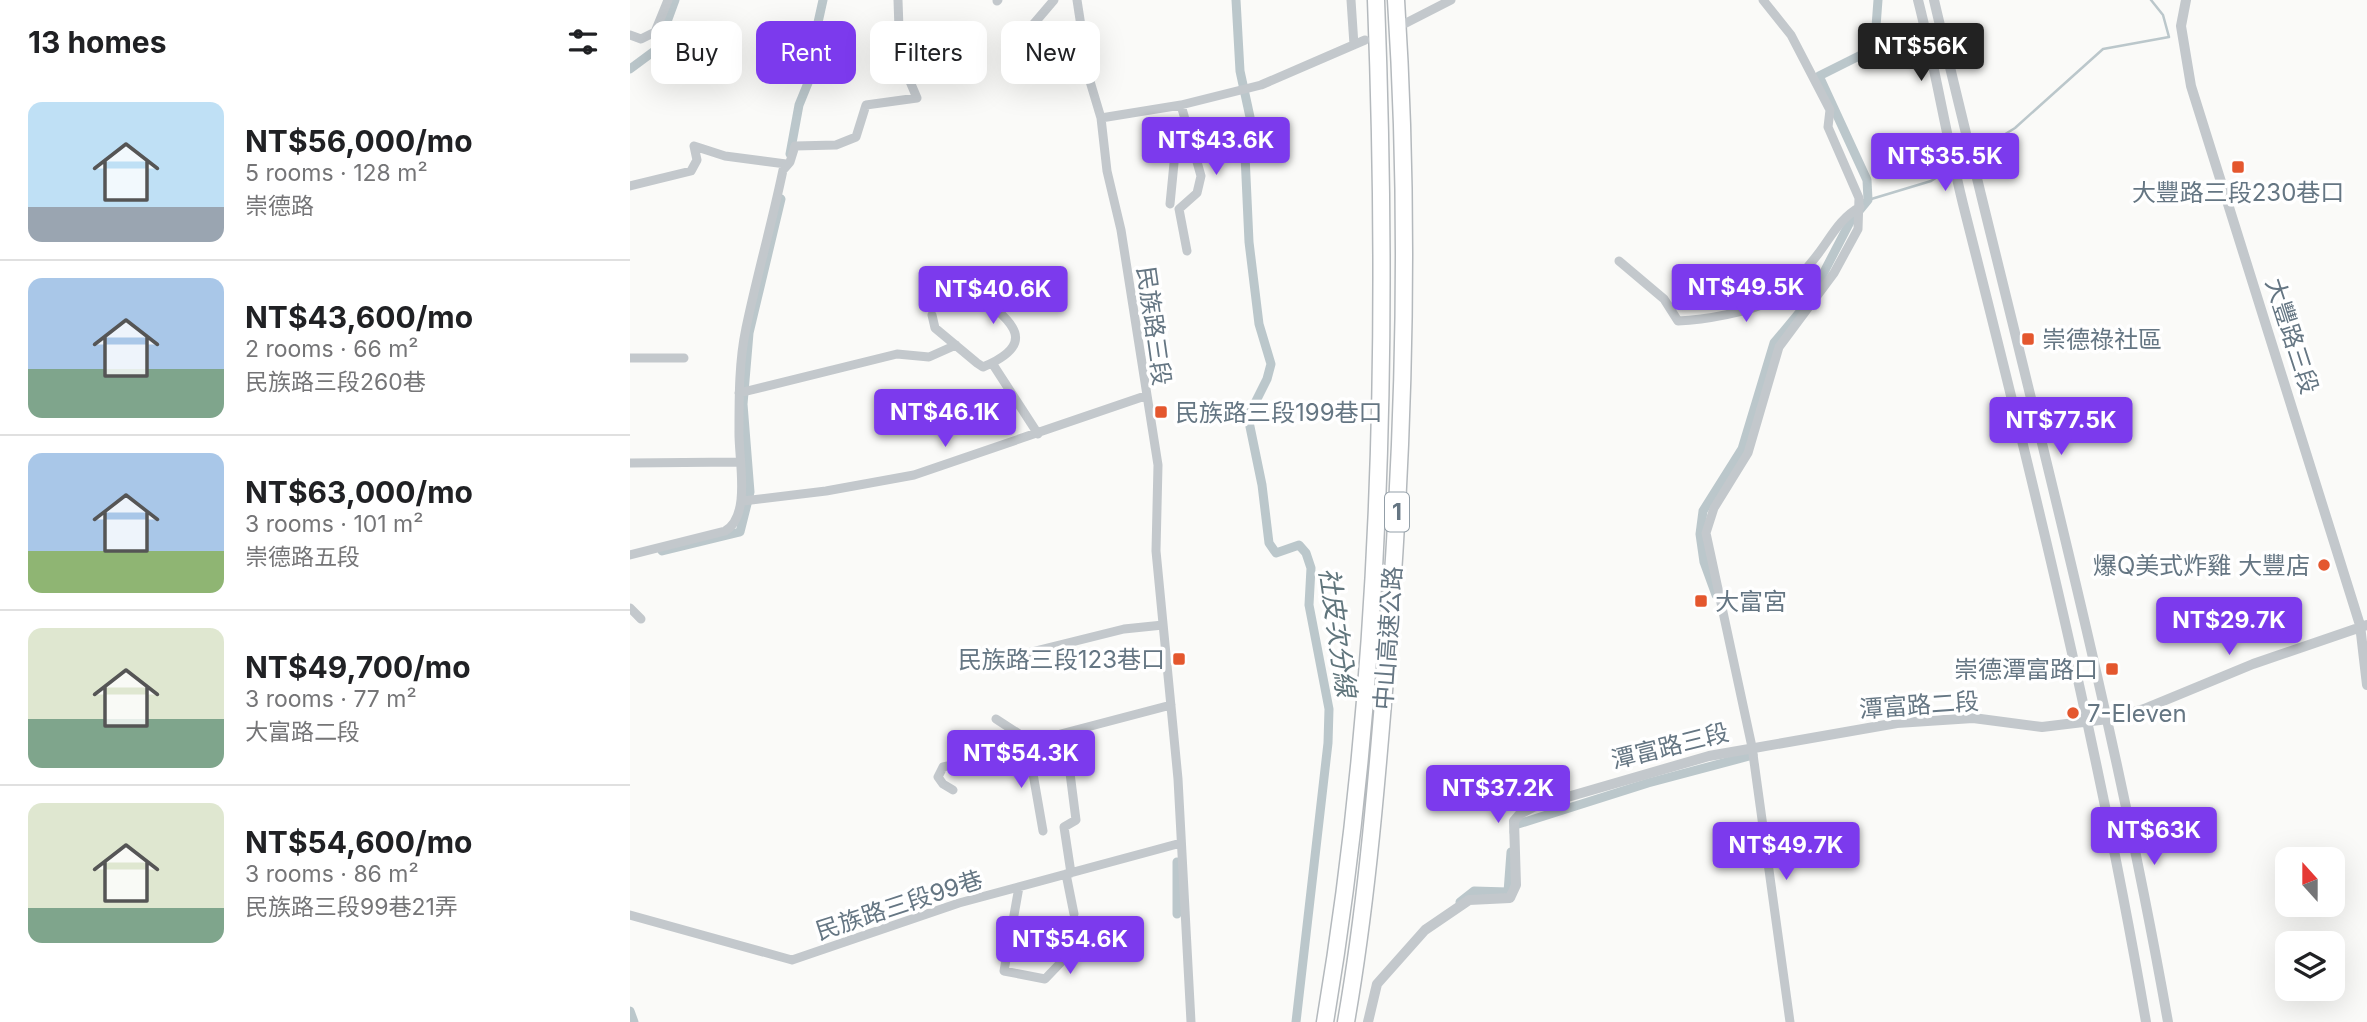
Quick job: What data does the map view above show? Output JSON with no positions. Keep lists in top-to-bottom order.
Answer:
{
  "streets": {
    "highway": ["1", "中山高速公路"],
    "street": [
      "民族路三段",
      "大豐路三段",
      "潭富路二段",
      "潭富路三段",
      "民族路三段99巷"
    ]
  },
  "crossings": [
    ["民族路三段", "民族路三段99巷"],
    ["大豐路三段", "潭富路二段"],
    ["潭富路二段", "潭富路三段"]
  ],
  "water": ["社皮次分線"],
  "places": {
    "transit": [
      "大豐路三段230巷口",
      "崇德祿社區",
      "民族路三段199巷口",
      "大富宮",
      "民族路三段123巷口",
      "崇德潭富路口"
    ],
    "other": ["爆Q美式炸雞 大豐店", "7-Eleven"]
  },
  "north": "top",
  "page": {
    "heading": "13 homes",
    "chip": [
      "Buy",
      "Rent",
      "Filters",
      "New"
    ],
    "price": [
      "NT$56K",
      "NT$43.6K",
      "NT$35.5K",
      "NT$49.5K",
      "NT$40.6K",
      "NT$46.1K",
      "NT$77.5K",
      "NT$29.7K",
      "NT$54.3K",
      "NT$37.2K",
      "NT$63K",
      "NT$49.7K",
      "NT$54.6K"
    ],
    "list": [
      {
        "name": "NT$56,000/mo",
        "note": "5 rooms · 128 m² · 崇德路"
      },
      {
        "name": "NT$43,600/mo",
        "note": "2 rooms · 66 m² · 民族路三段260巷"
      },
      {
        "name": "NT$63,000/mo",
        "note": "3 rooms · 101 m² · 崇德路五段"
      },
      {
        "name": "NT$49,700/mo",
        "note": "3 rooms · 77 m² · 大富路二段"
      },
      {
        "name": "NT$54,600/mo",
        "note": "3 rooms · 86 m² · 民族路三段99巷21弄"
      }
    ]
  }
}
